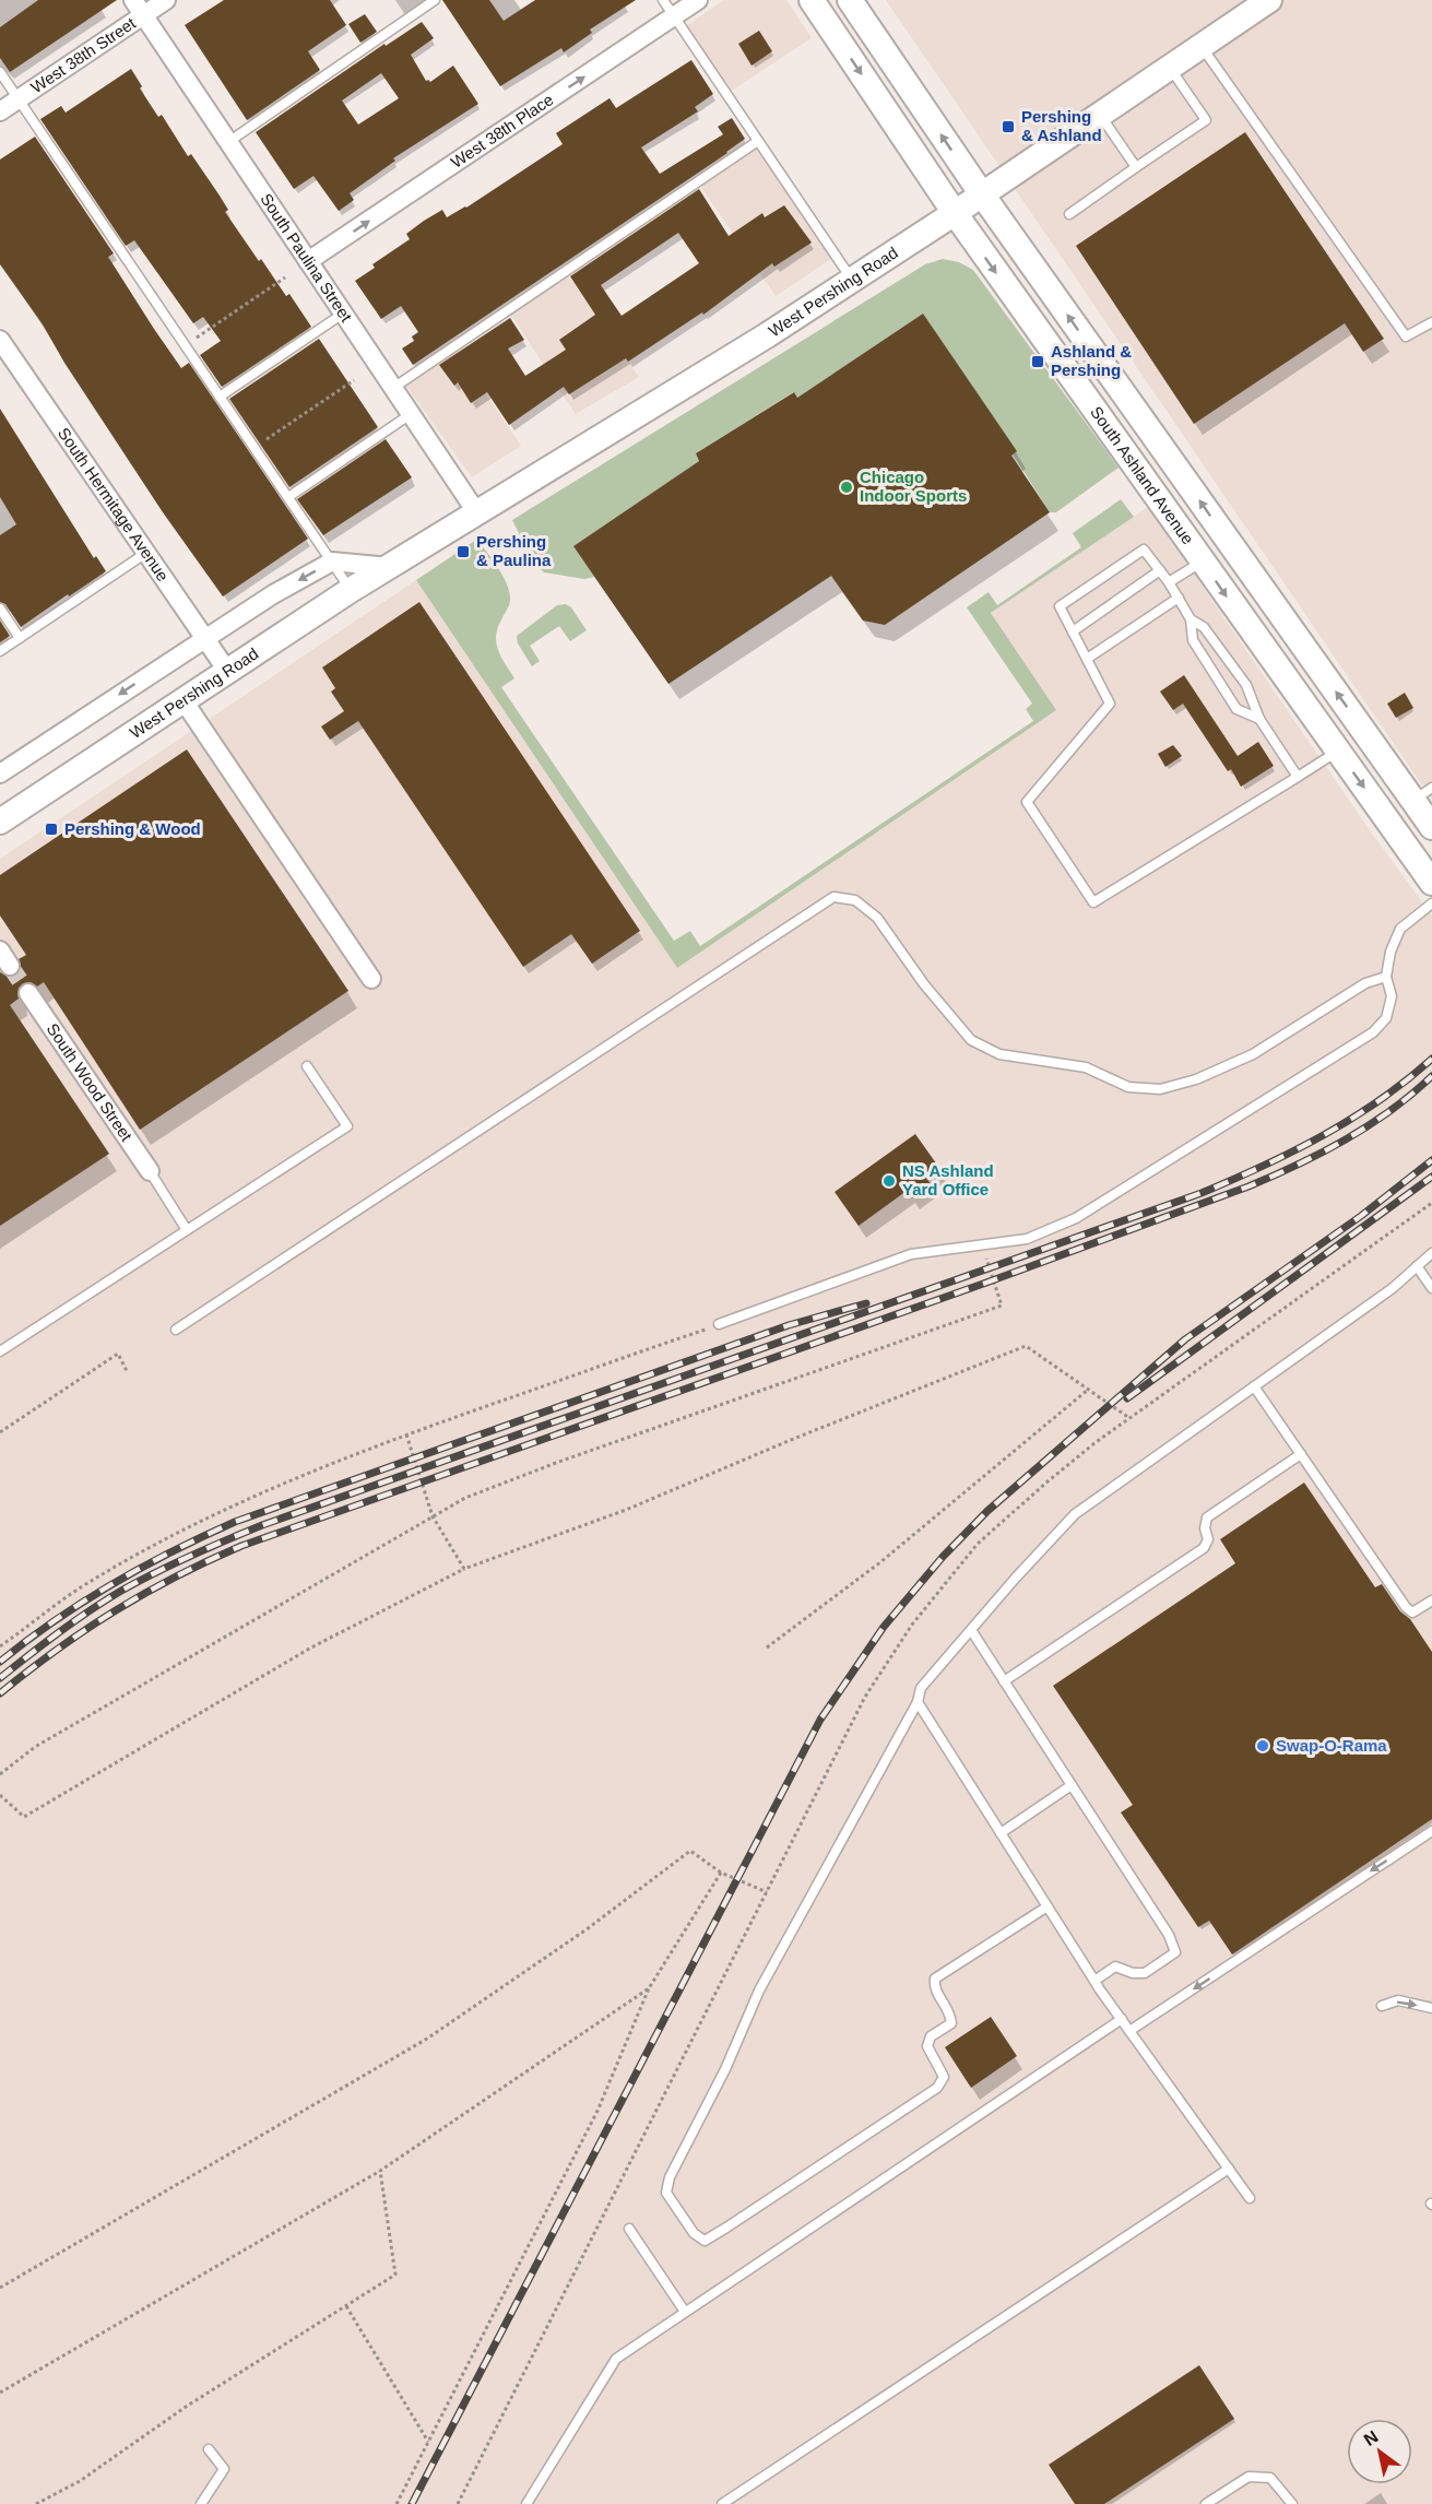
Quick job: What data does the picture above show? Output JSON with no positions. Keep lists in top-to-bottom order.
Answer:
{
  "streets": {
    "main road": ["West Pershing Road", "South Ashland Avenue"],
    "street": [
      "West 38th Street",
      "West 38th Place",
      "South Paulina Street",
      "South Hermitage Avenue",
      "South Wood Street"
    ]
  },
  "crossings": [
    ["West 38th Street", "South Paulina Street"],
    ["West 38th Place", "South Paulina Street"],
    ["South Paulina Street", "West Pershing Road"],
    ["West Pershing Road", "South Ashland Avenue"],
    ["West Pershing Road", "South Hermitage Avenue"]
  ],
  "one_way": ["West 38th Place"],
  "places": {
    "transit": [
      "Pershing & Ashland",
      "Ashland & Pershing",
      "Pershing & Paulina",
      "Pershing & Wood"
    ],
    "other": ["Chicago Indoor Sports", "NS Ashland Yard Office", "Swap-O-Rama"]
  },
  "north": "top left"
}
